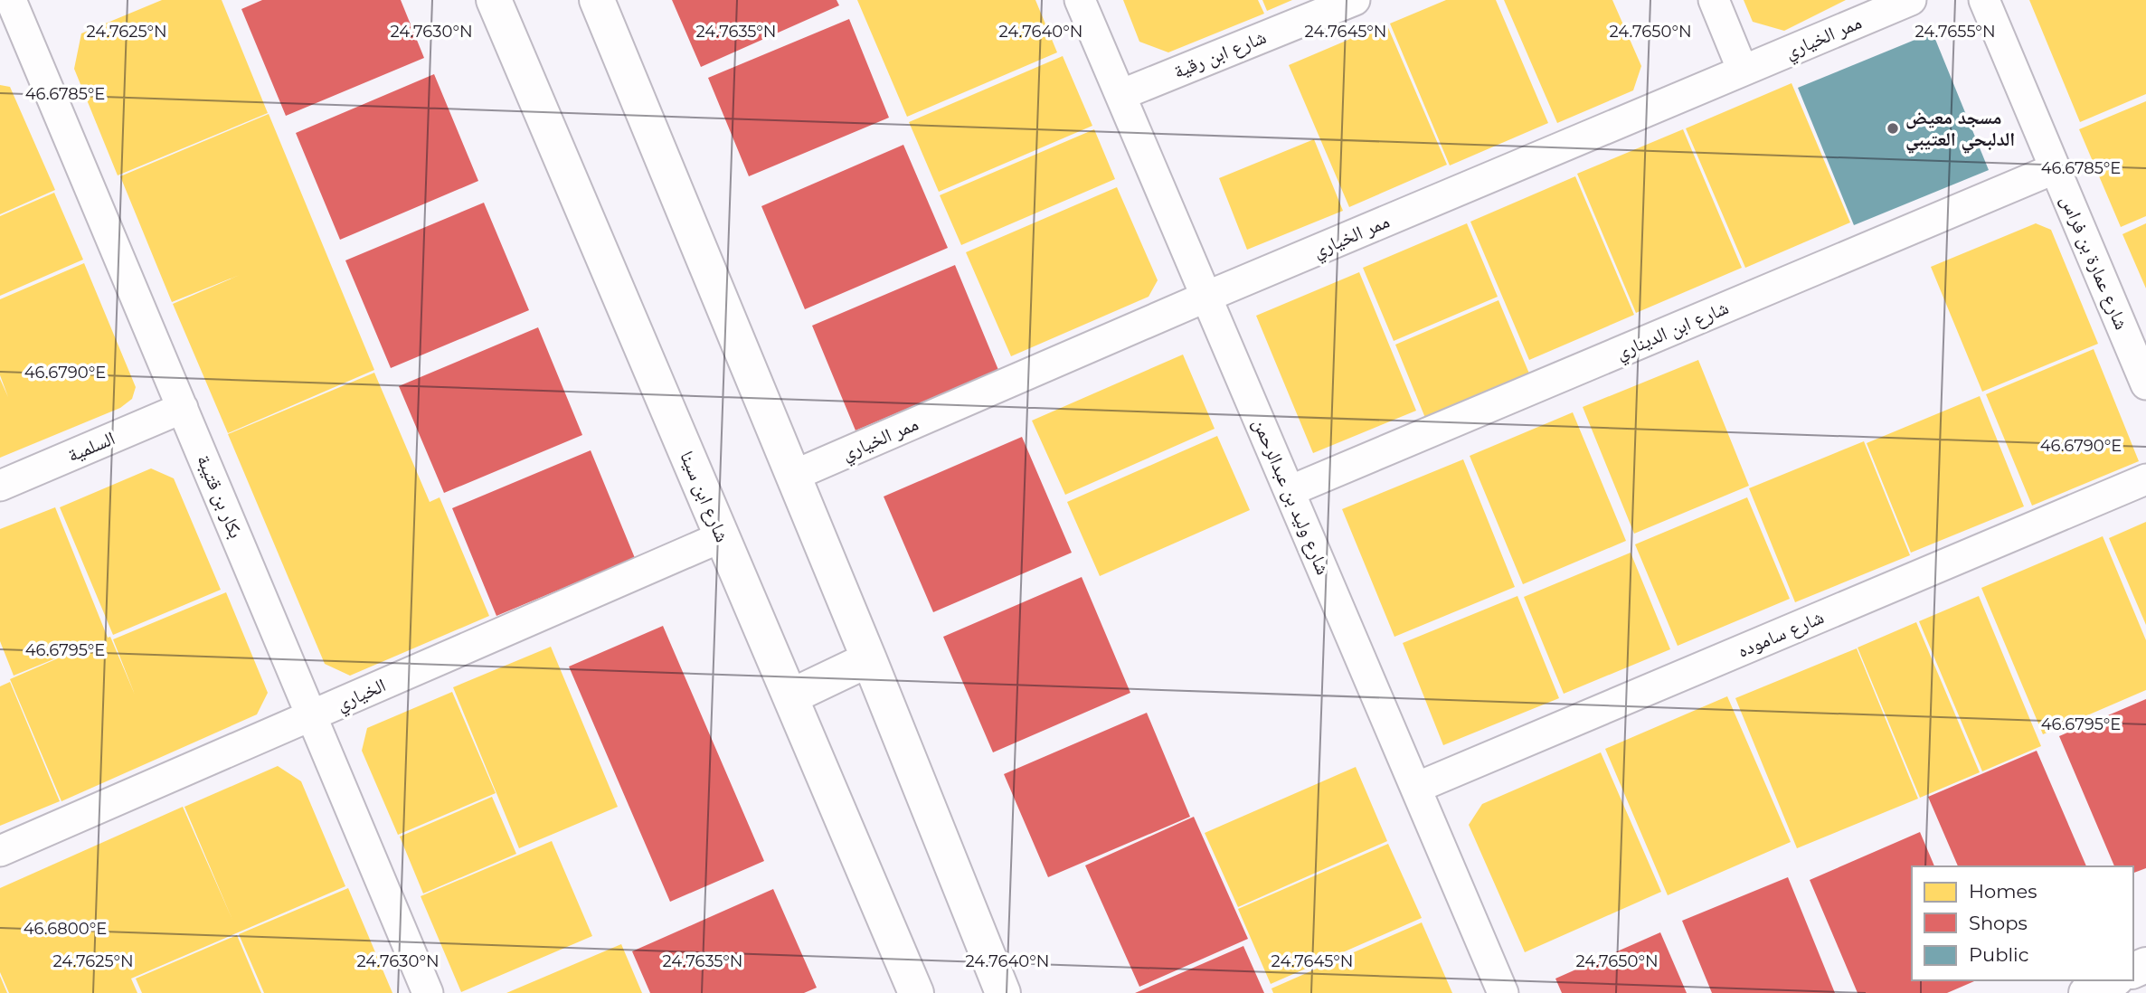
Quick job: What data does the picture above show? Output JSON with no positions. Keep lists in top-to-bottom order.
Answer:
{
  "streets": {
    "street": [
      "ممر الخياري",
      "شارع ابن رقية",
      "شارع عمارة بن فراس",
      "شارع ابن الديناري",
      "السلمية",
      "بكار بن قتيبة",
      "شارع ابن سينا",
      "شارع وليد بن عبدالرحمن",
      "شارع ساموده",
      "الخياري"
    ]
  },
  "crossings": [
    ["ممر الخياري", "شارع وليد بن عبدالرحمن"],
    ["شارع ابن رقية", "شارع وليد بن عبدالرحمن"],
    ["شارع عمارة بن فراس", "شارع ابن الديناري"],
    ["شارع ابن الديناري", "شارع وليد بن عبدالرحمن"],
    ["السلمية", "بكار بن قتيبة"],
    ["بكار بن قتيبة", "الخياري"],
    ["شارع ابن سينا", "الخياري"],
    ["شارع وليد بن عبدالرحمن", "شارع ساموده"]
  ],
  "places": ["مسجد معيض الدلبحي العتيبي"],
  "legend": ["Homes", "Shops", "Public"],
  "coordinates": [
    "24.7625°N",
    "24.7630°N",
    "24.7635°N",
    "24.7640°N",
    "24.7645°N",
    "24.7650°N",
    "24.7655°N",
    "46.6785°E",
    "46.6790°E",
    "46.6795°E",
    "46.6800°E"
  ]
}
